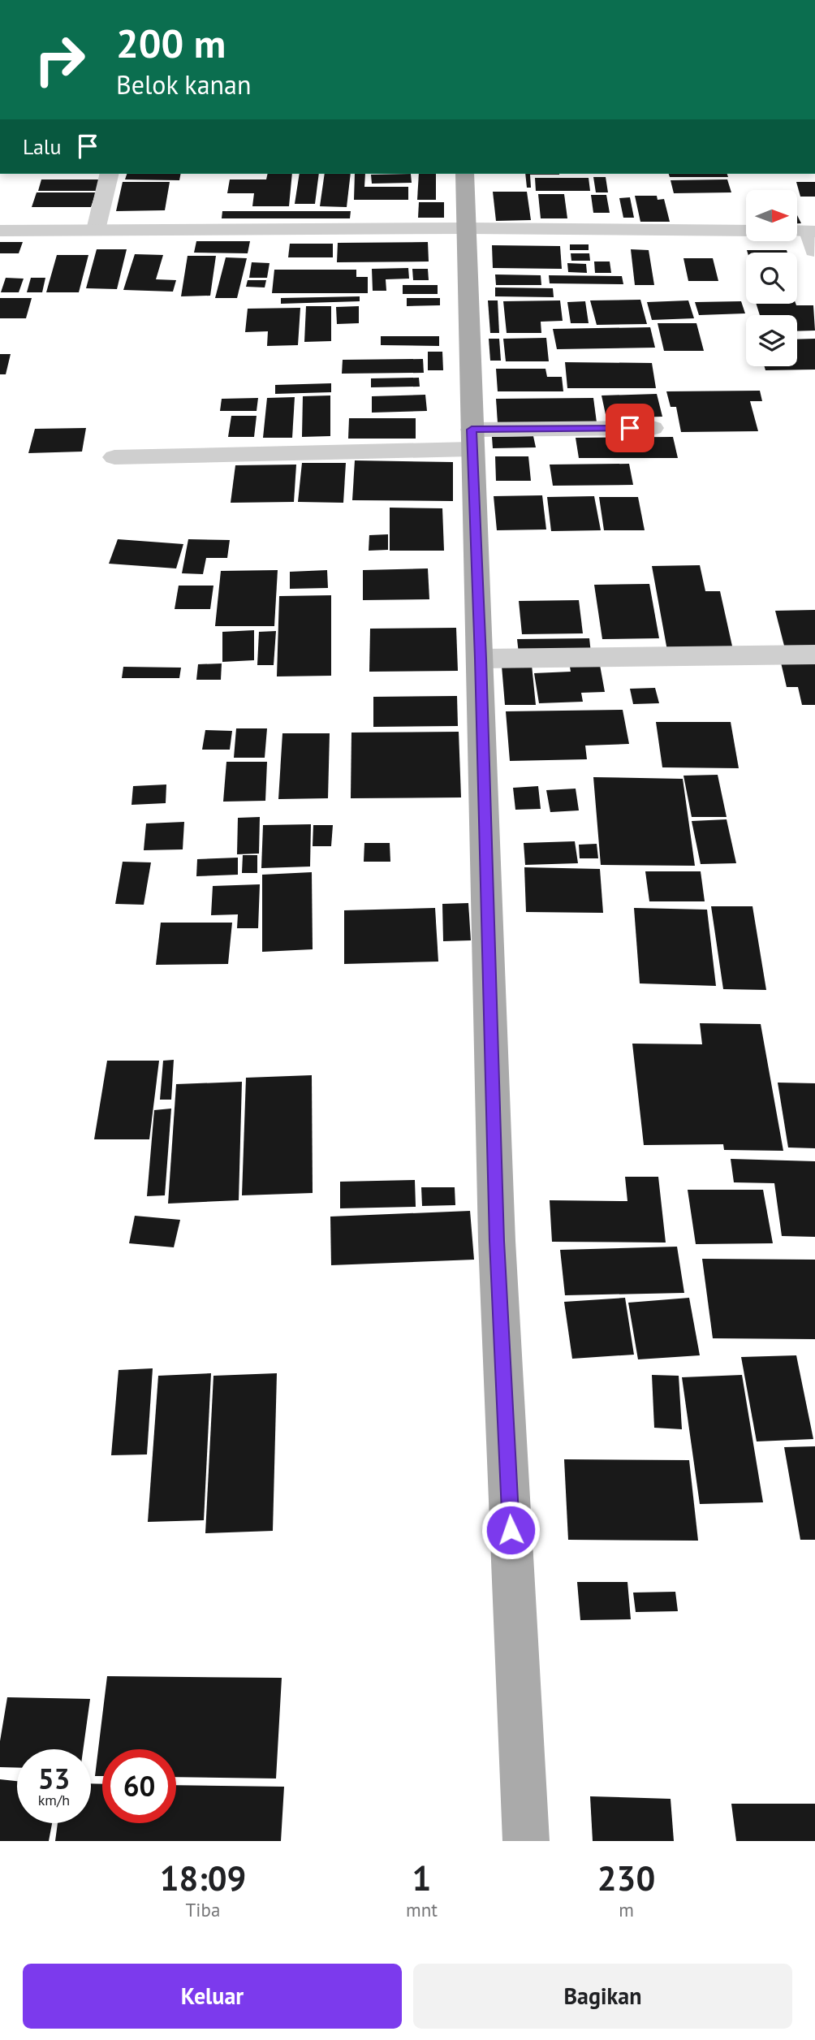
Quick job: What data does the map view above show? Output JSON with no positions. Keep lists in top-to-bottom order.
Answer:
{
  "north": "right",
  "page": {
    "turn": ["200 m", "Belok kanan"],
    "then": "Lalu",
    "speed": "53 km/h",
    "limit": "60",
    "eta": [
      "18:09",
      "Tiba",
      "1",
      "mnt",
      "230",
      "m"
    ],
    "buttons": ["Keluar", "Bagikan"]
  }
}
